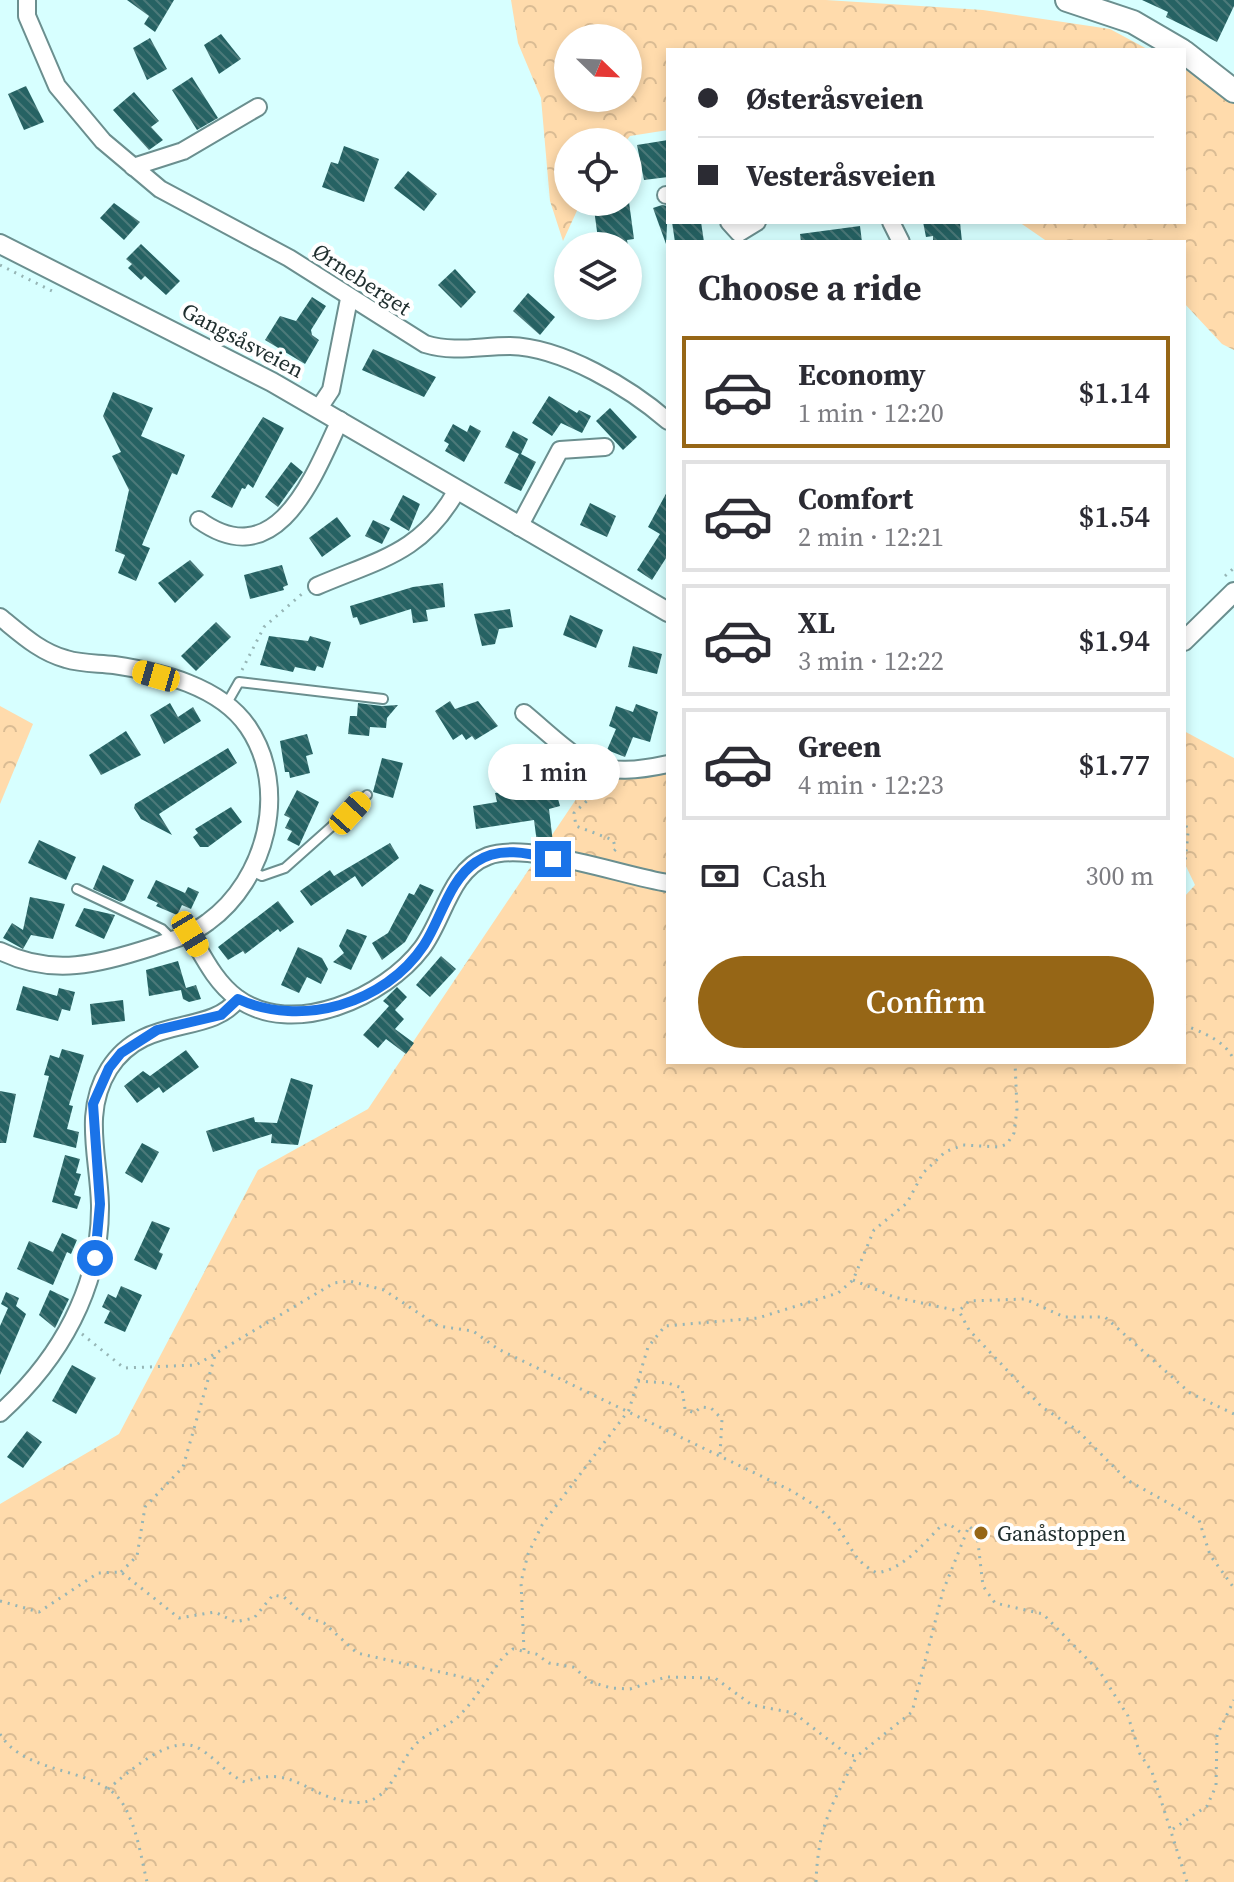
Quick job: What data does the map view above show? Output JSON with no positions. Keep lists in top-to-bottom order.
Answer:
{
  "streets": {
    "street": ["Ørneberget", "Gangsåsveien"]
  },
  "places": ["Ganåstoppen"],
  "north": "bottom right",
  "page": {
    "banner": ["Østeråsveien", "Vesteråsveien"],
    "heading": "Choose a ride",
    "list": [
      {
        "name": "Economy",
        "note": "1 min · 12:20",
        "value": "$1.14"
      },
      {
        "name": "Comfort",
        "note": "2 min · 12:21",
        "value": "$1.54"
      },
      {
        "name": "XL",
        "note": "3 min · 12:22",
        "value": "$1.94"
      },
      {
        "name": "Green",
        "note": "4 min · 12:23",
        "value": "$1.77"
      }
    ],
    "bubble": "1 min",
    "pay": ["Cash", "300 m"],
    "buttons": "Confirm"
  }
}
